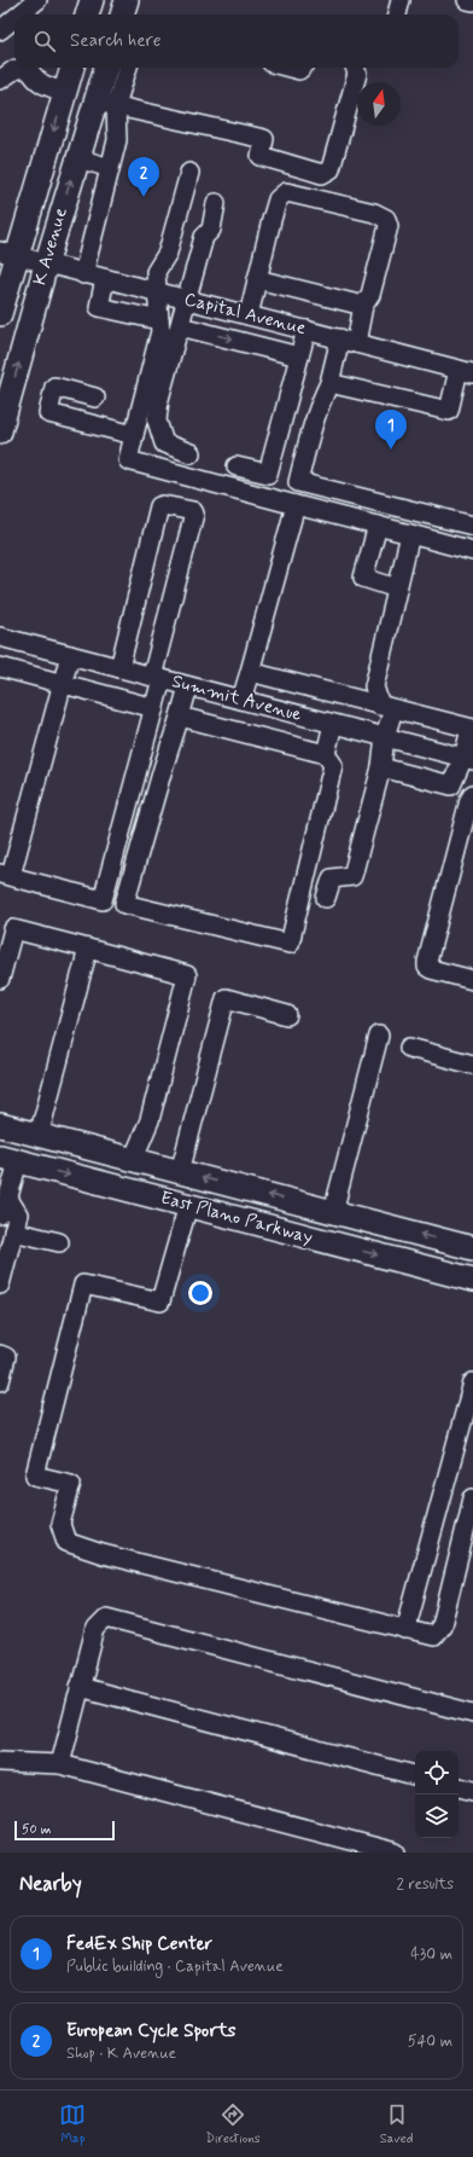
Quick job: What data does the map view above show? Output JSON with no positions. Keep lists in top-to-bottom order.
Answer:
{
  "streets": {
    "main road": ["K Avenue", "East Plano Parkway"],
    "street": ["Capital Avenue", "Summit Avenue"]
  },
  "crossings": [
    ["K Avenue", "Capital Avenue"]
  ],
  "scale_bar": "50 m",
  "north": "top",
  "page": {
    "search": "Search here",
    "pins": ["2", "1"],
    "scale": "50 m",
    "heading": ["Nearby", "2 results"],
    "list": [
      {
        "mark": "1",
        "name": "FedEx Ship Center",
        "note": "Public building · Capital Avenue",
        "value": "430 m"
      },
      {
        "mark": "2",
        "name": "European Cycle Sports",
        "note": "Shop · K Avenue",
        "value": "540 m"
      }
    ],
    "nav": ["Map", "Directions", "Saved"]
  }
}
